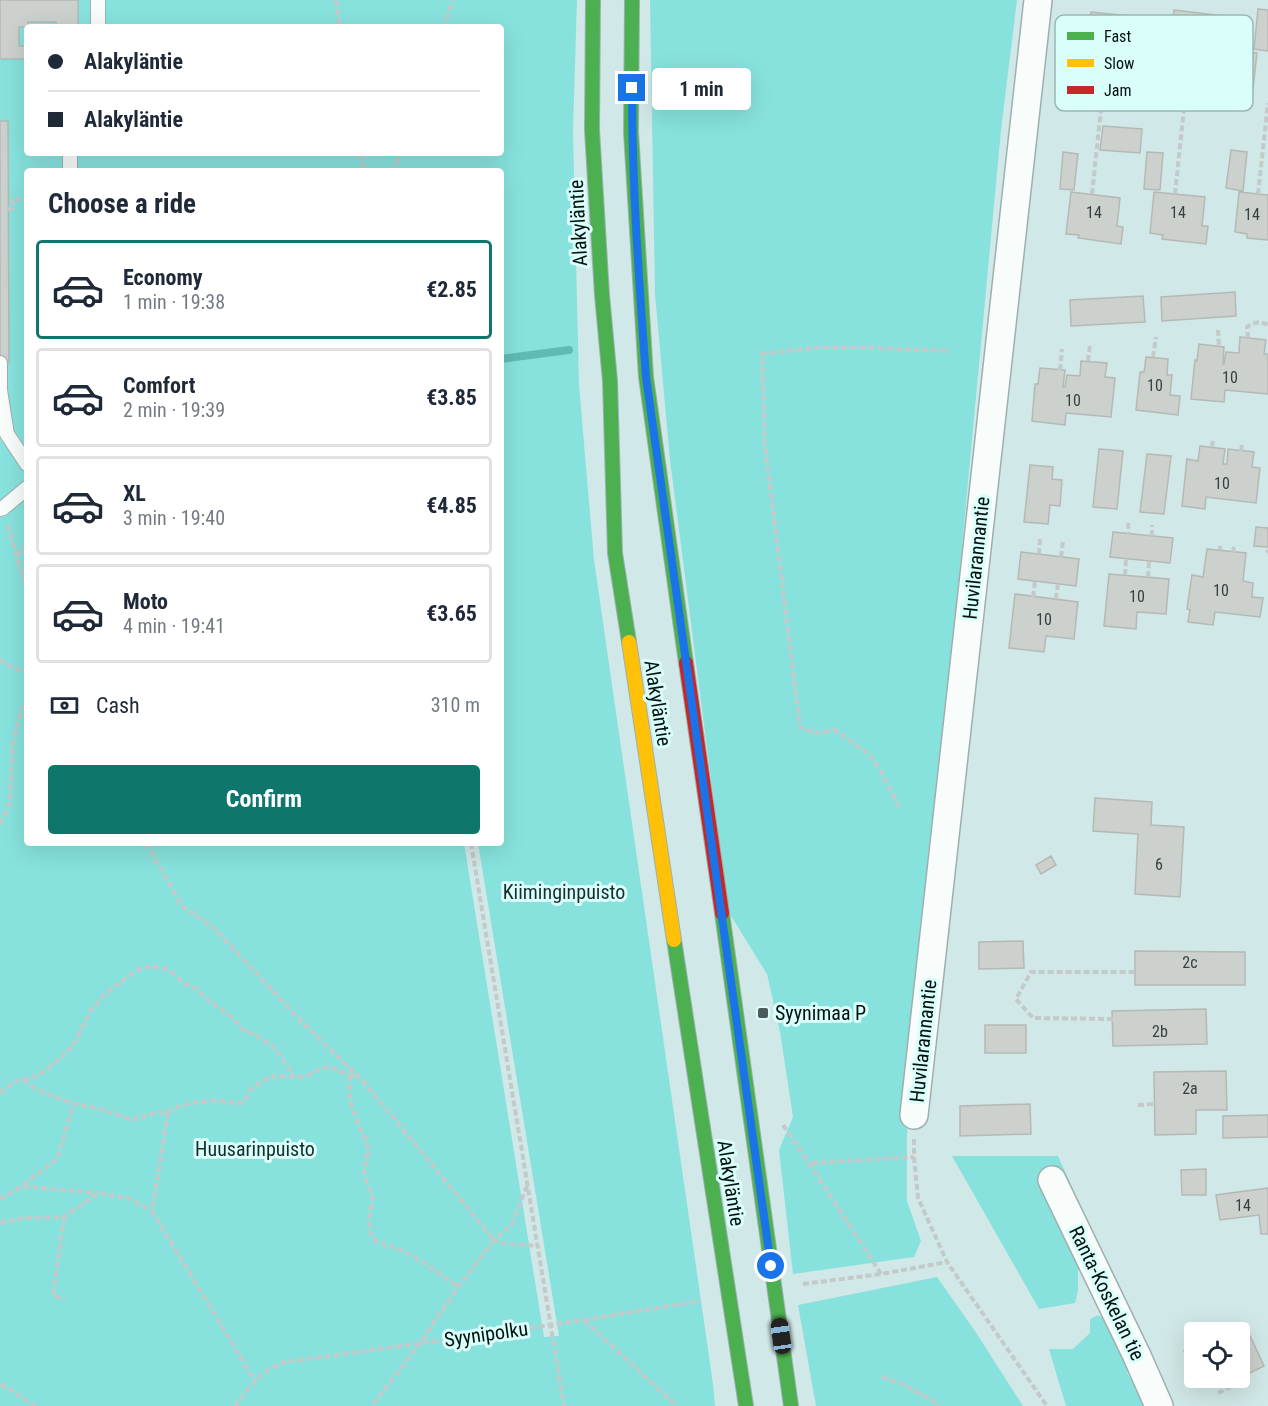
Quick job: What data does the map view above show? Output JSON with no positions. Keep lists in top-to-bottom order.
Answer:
{
  "streets": {
    "main road": ["Alakyläntie"],
    "street": ["Huvilarannantie", "Ranta-Koskelan tie"],
    "path": ["Syynipolku"]
  },
  "parks": ["Kiiminginpuisto", "Huusarinpuisto"],
  "places": {
    "transit": ["Syynimaa P"]
  },
  "house_numbers": [
    "14",
    "14",
    "14",
    "10",
    "10",
    "10",
    "10",
    "10",
    "10",
    "10",
    "6",
    "2c",
    "2b",
    "2a",
    "14"
  ],
  "legend": ["Fast", "Slow", "Jam"],
  "page": {
    "banner": ["Alakyläntie", "Alakyläntie"],
    "bubble": "1 min",
    "heading": "Choose a ride",
    "list": [
      {
        "name": "Economy",
        "note": "1 min · 19:38",
        "value": "€2.85"
      },
      {
        "name": "Comfort",
        "note": "2 min · 19:39",
        "value": "€3.85"
      },
      {
        "name": "XL",
        "note": "3 min · 19:40",
        "value": "€4.85"
      },
      {
        "name": "Moto",
        "note": "4 min · 19:41",
        "value": "€3.65"
      }
    ],
    "pay": ["Cash", "310 m"],
    "buttons": "Confirm"
  }
}
